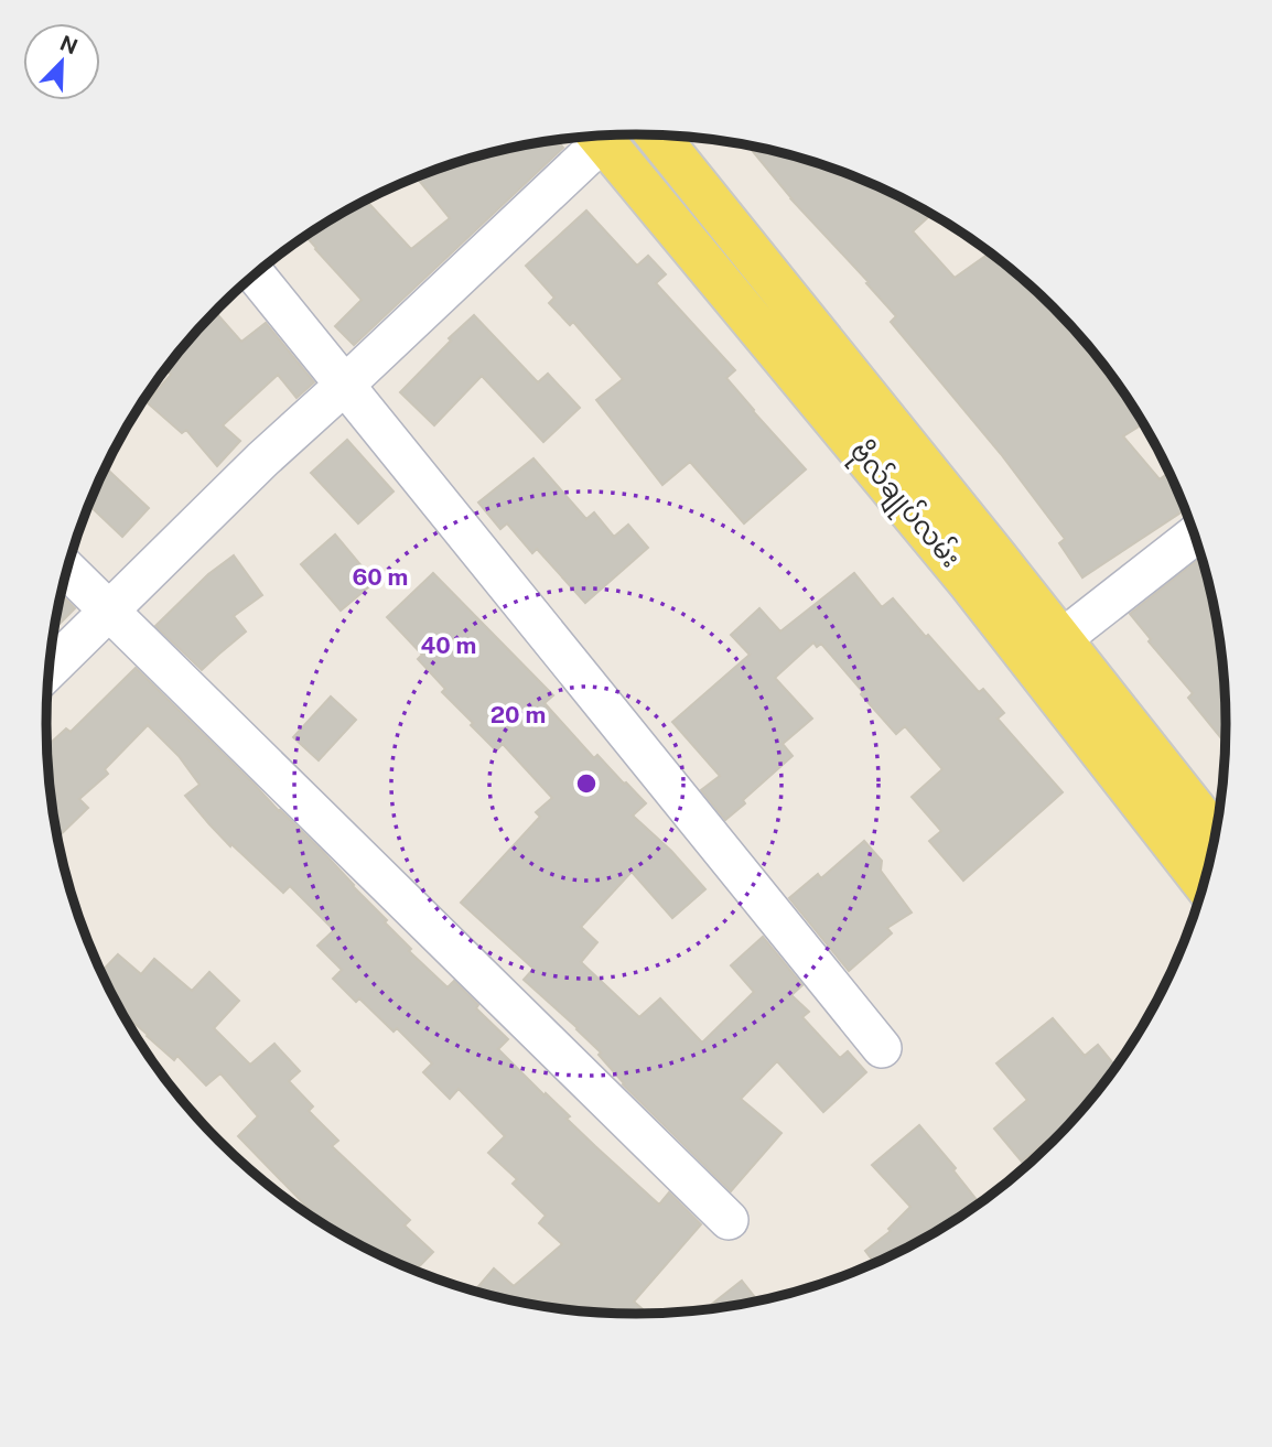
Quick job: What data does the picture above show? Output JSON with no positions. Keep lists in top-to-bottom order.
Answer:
{
  "streets": {
    "main road": ["ဗိုလ်ချုပ်လမ်း"]
  },
  "north": "top right",
  "rings": ["60 m", "40 m", "20 m"]
}
